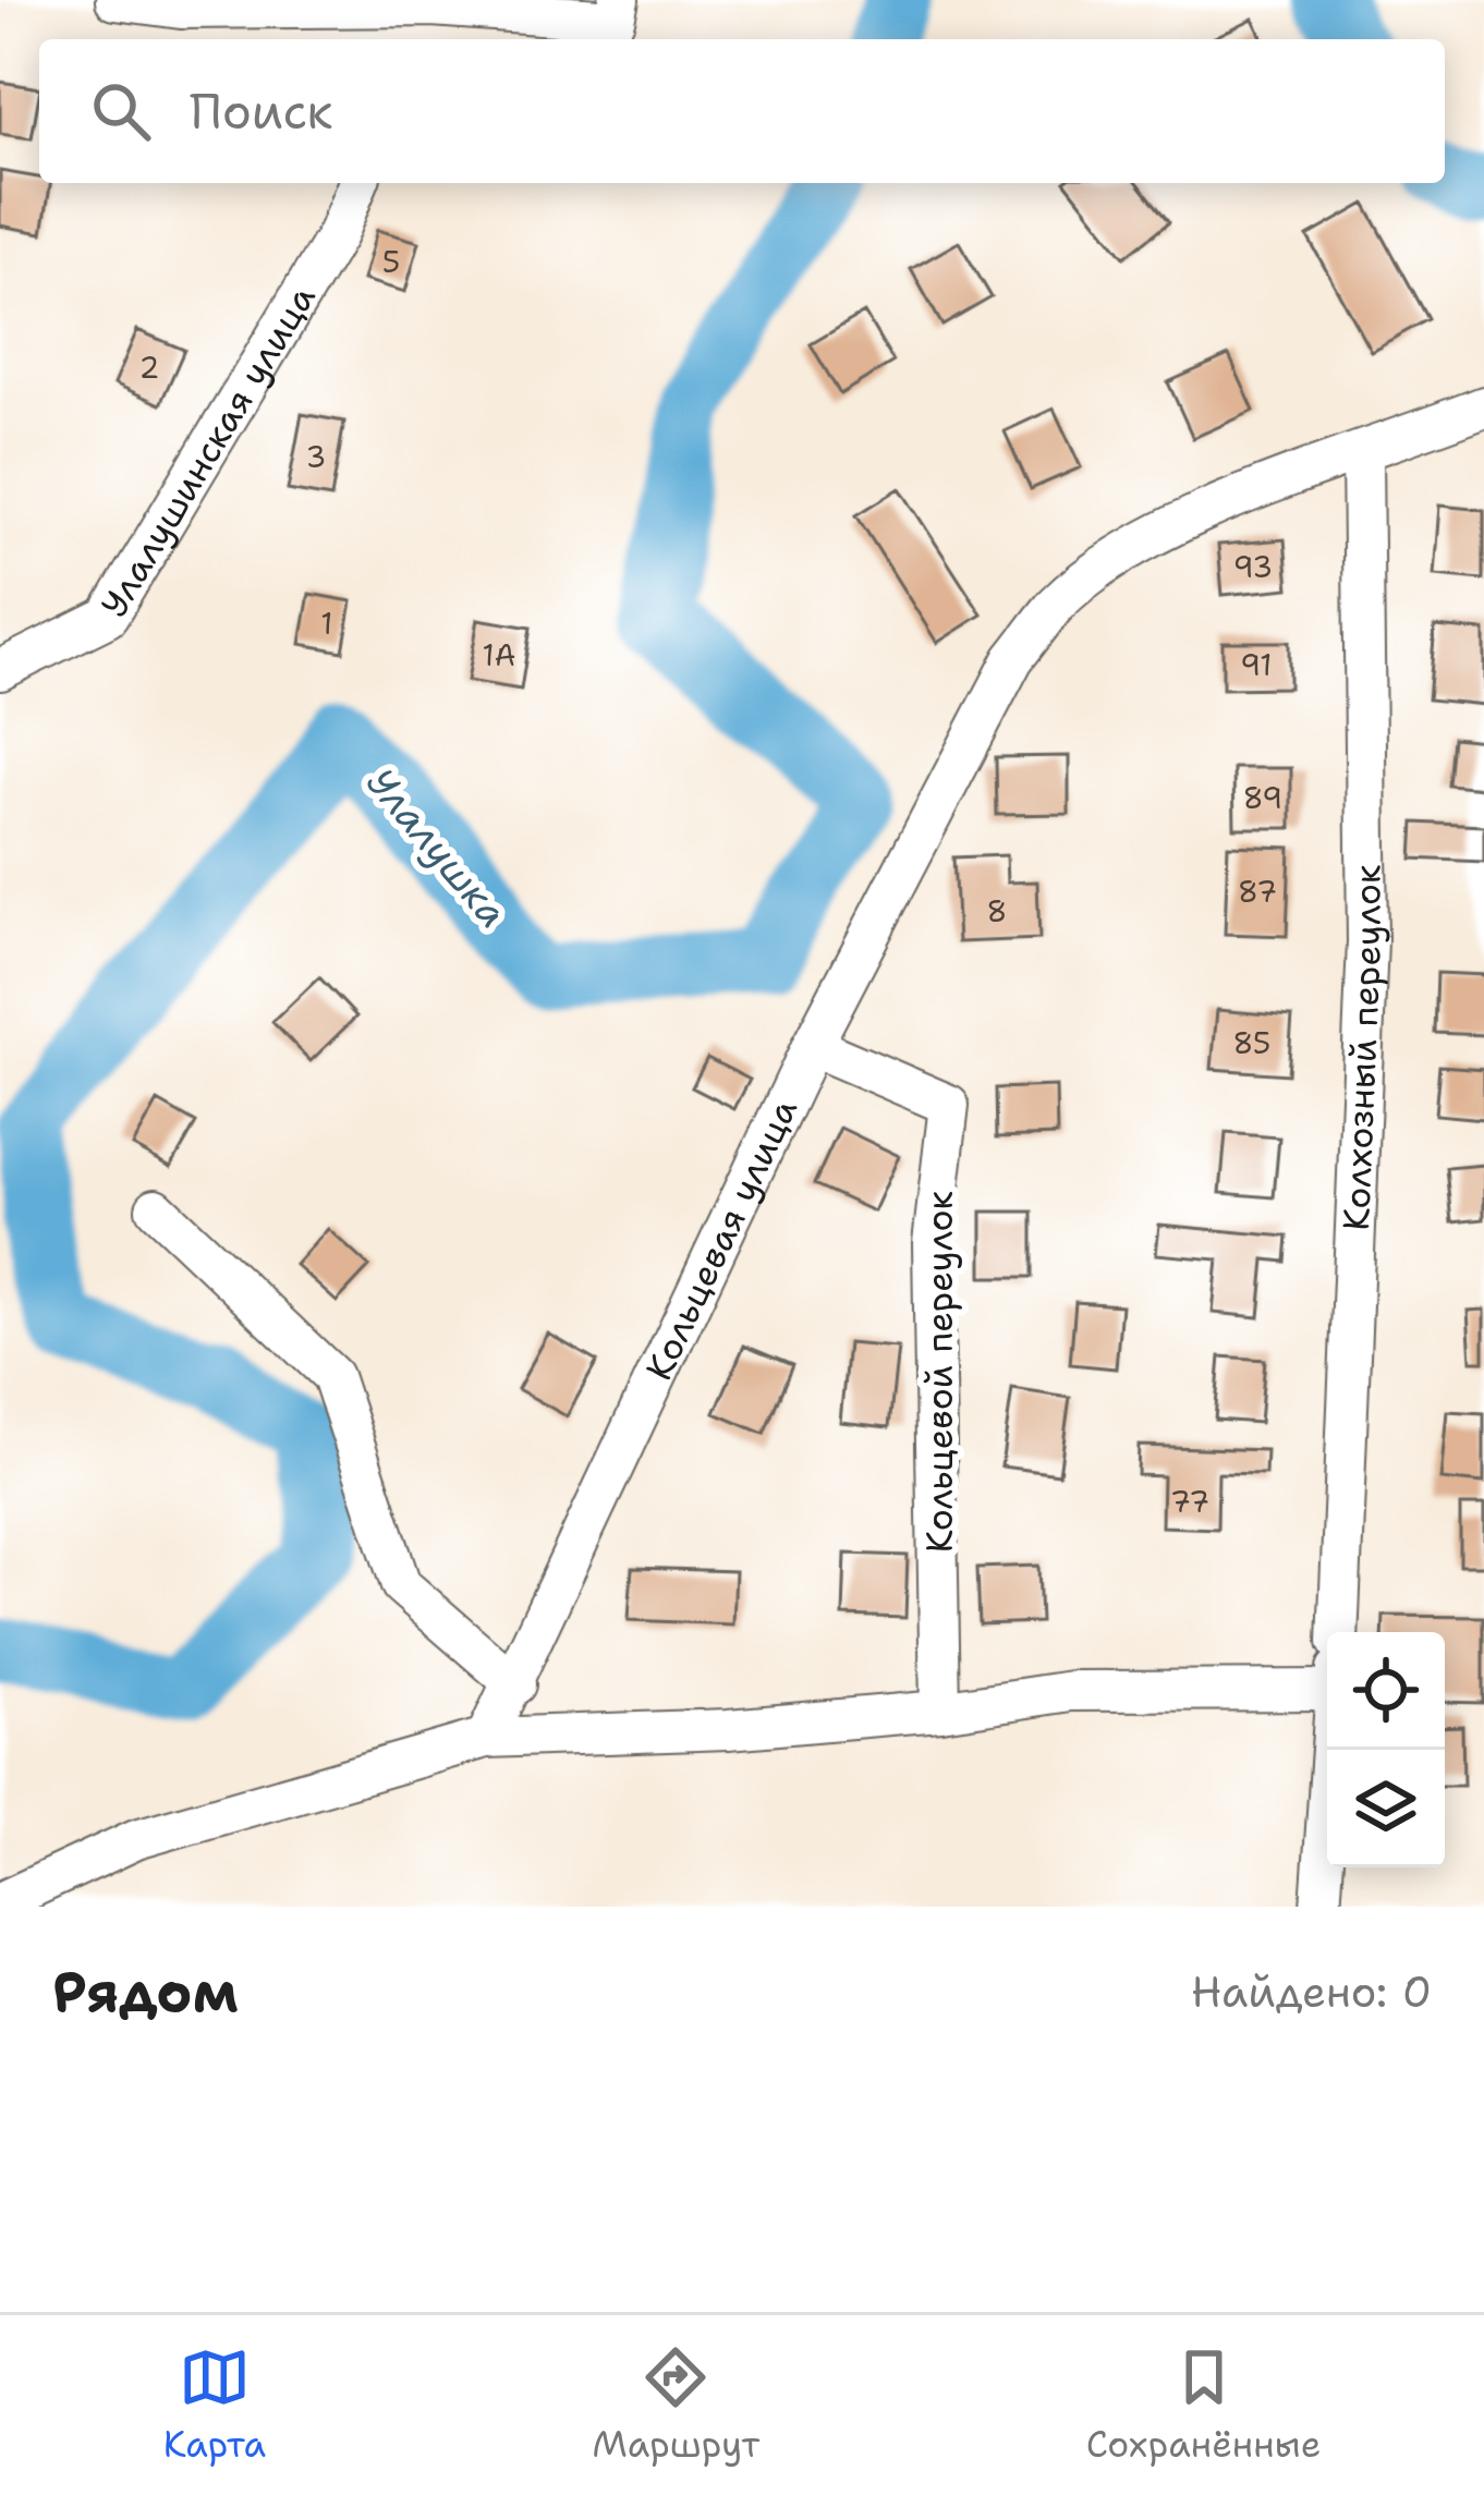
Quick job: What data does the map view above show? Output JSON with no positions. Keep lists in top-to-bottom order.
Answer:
{
  "streets": {
    "street": [
      "Улалушинская улица",
      "Колхозный переулок",
      "Кольцевая улица",
      "Кольцевой переулок"
    ]
  },
  "crossings": [
    ["Колхозный переулок", "Кольцевая улица"],
    ["Кольцевая улица", "Кольцевой переулок"]
  ],
  "water": ["Улалушка"],
  "house_numbers": [
    "5",
    "2",
    "3",
    "93",
    "1",
    "1А",
    "91",
    "89",
    "87",
    "8",
    "85",
    "77"
  ],
  "page": {
    "search": "Поиск",
    "heading": ["Рядом", "Найдено: 0"],
    "nav": ["Карта", "Маршрут", "Сохранённые"]
  }
}
